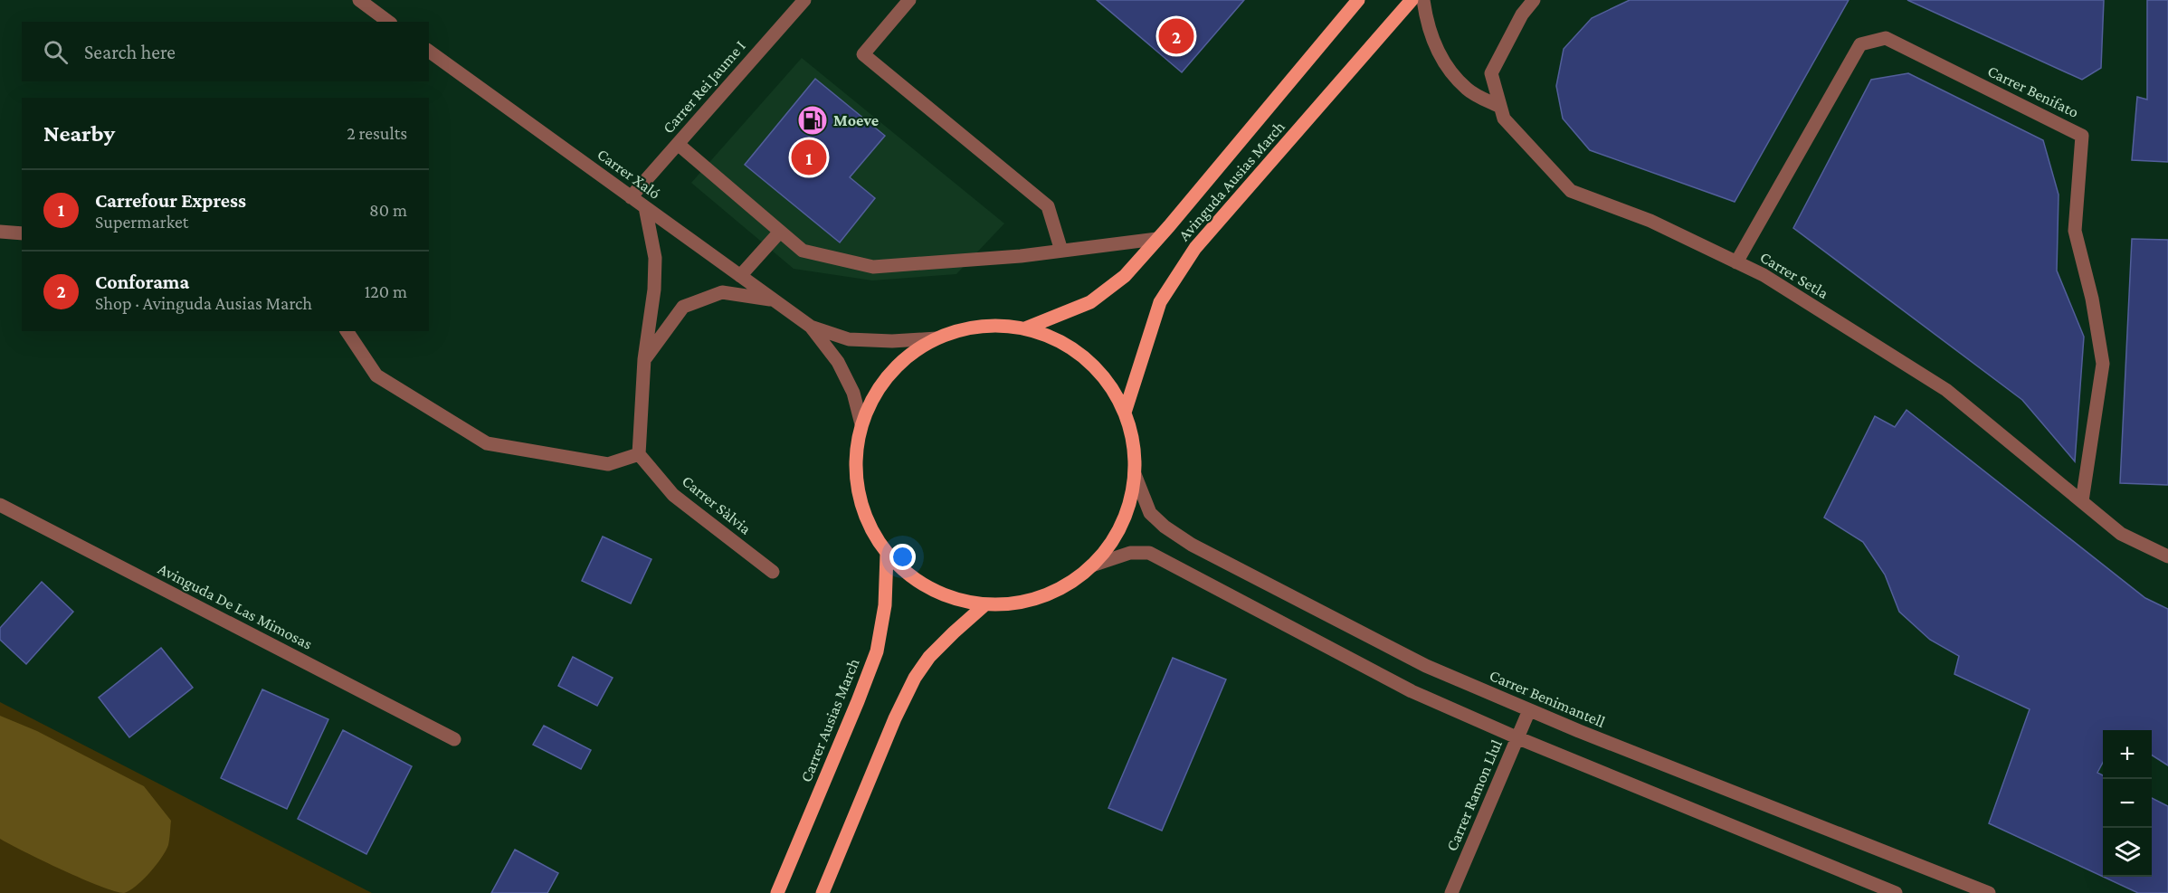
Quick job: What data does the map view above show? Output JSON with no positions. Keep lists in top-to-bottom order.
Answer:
{
  "streets": {
    "main road": ["Avinguda Ausias March", "Carrer Ausias March"],
    "street": [
      "Carrer Rei Jaume I",
      "Carrer Benifato",
      "Carrer Xaló",
      "Carrer Setla",
      "Carrer Sàlvia",
      "Avinguda De Las Mimosas",
      "Carrer Benimantell",
      "Carrer Ramon Llul"
    ]
  },
  "crossings": [
    ["Carrer Rei Jaume I", "Carrer Xaló"],
    ["Carrer Benifato", "Carrer Setla"],
    ["Carrer Benimantell", "Carrer Ramon Llul"]
  ],
  "places": {
    "fuel station": ["Moeve"]
  },
  "page": {
    "pins": ["2", "1"],
    "search": "Search here",
    "heading": ["Nearby", "2 results"],
    "list": [
      {
        "mark": "1",
        "name": "Carrefour Express",
        "note": "Supermarket",
        "value": "80 m"
      },
      {
        "mark": "2",
        "name": "Conforama",
        "note": "Shop · Avinguda Ausias March",
        "value": "120 m"
      }
    ],
    "map_buttons": ["+", "−"]
  }
}
